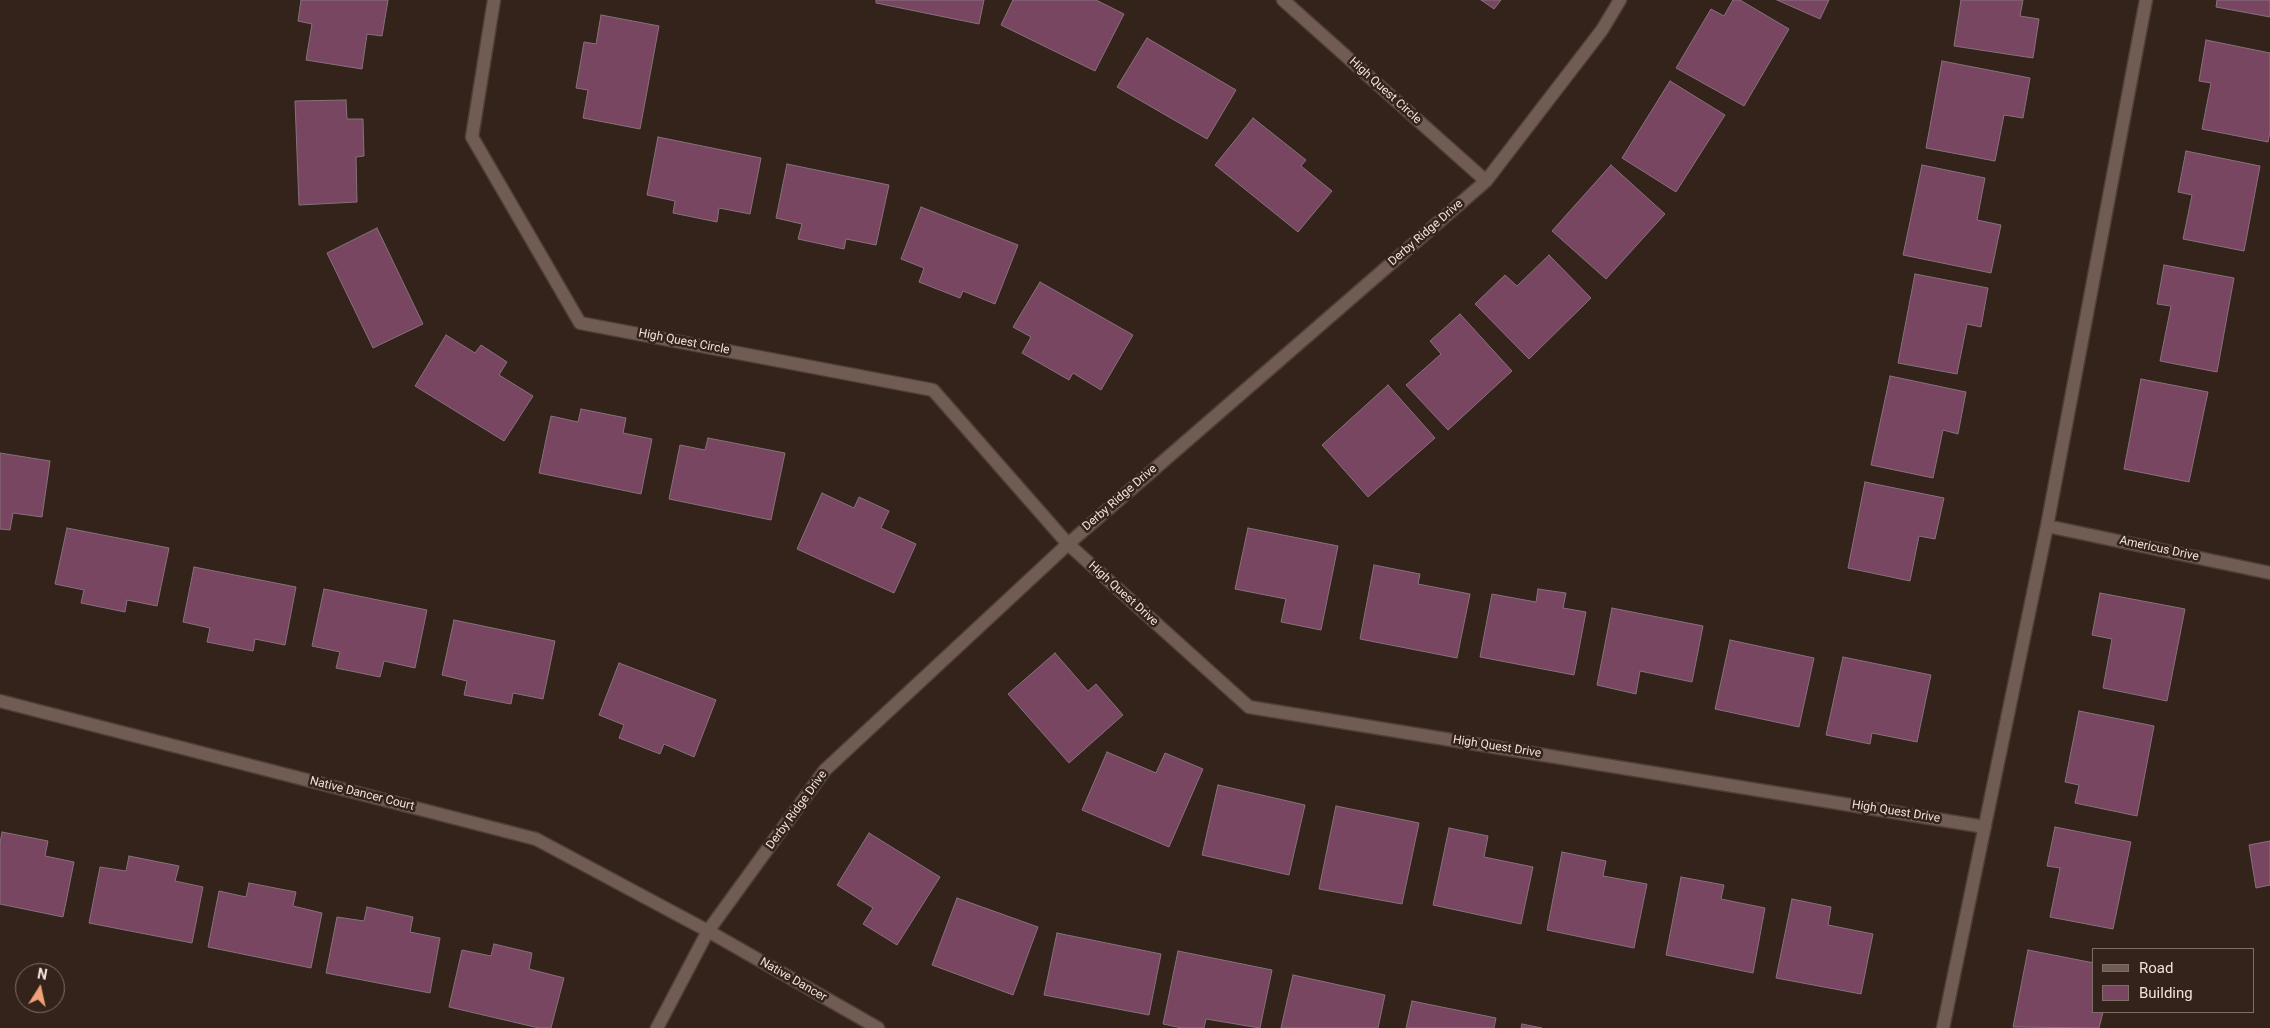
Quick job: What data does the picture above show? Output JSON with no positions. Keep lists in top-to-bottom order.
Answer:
{
  "streets": {
    "street": [
      "High Quest Circle",
      "Derby Ridge Drive",
      "Americus Drive",
      "High Quest Drive",
      "Native Dancer Court",
      "Native Dancer"
    ]
  },
  "crossings": [
    ["High Quest Circle", "Derby Ridge Drive"],
    ["High Quest Circle", "High Quest Drive"],
    ["Derby Ridge Drive", "High Quest Drive"],
    ["Derby Ridge Drive", "Native Dancer Court"],
    ["Derby Ridge Drive", "Native Dancer"],
    ["Native Dancer Court", "Native Dancer"]
  ],
  "legend": ["Road", "Building"],
  "north": "top"
}
